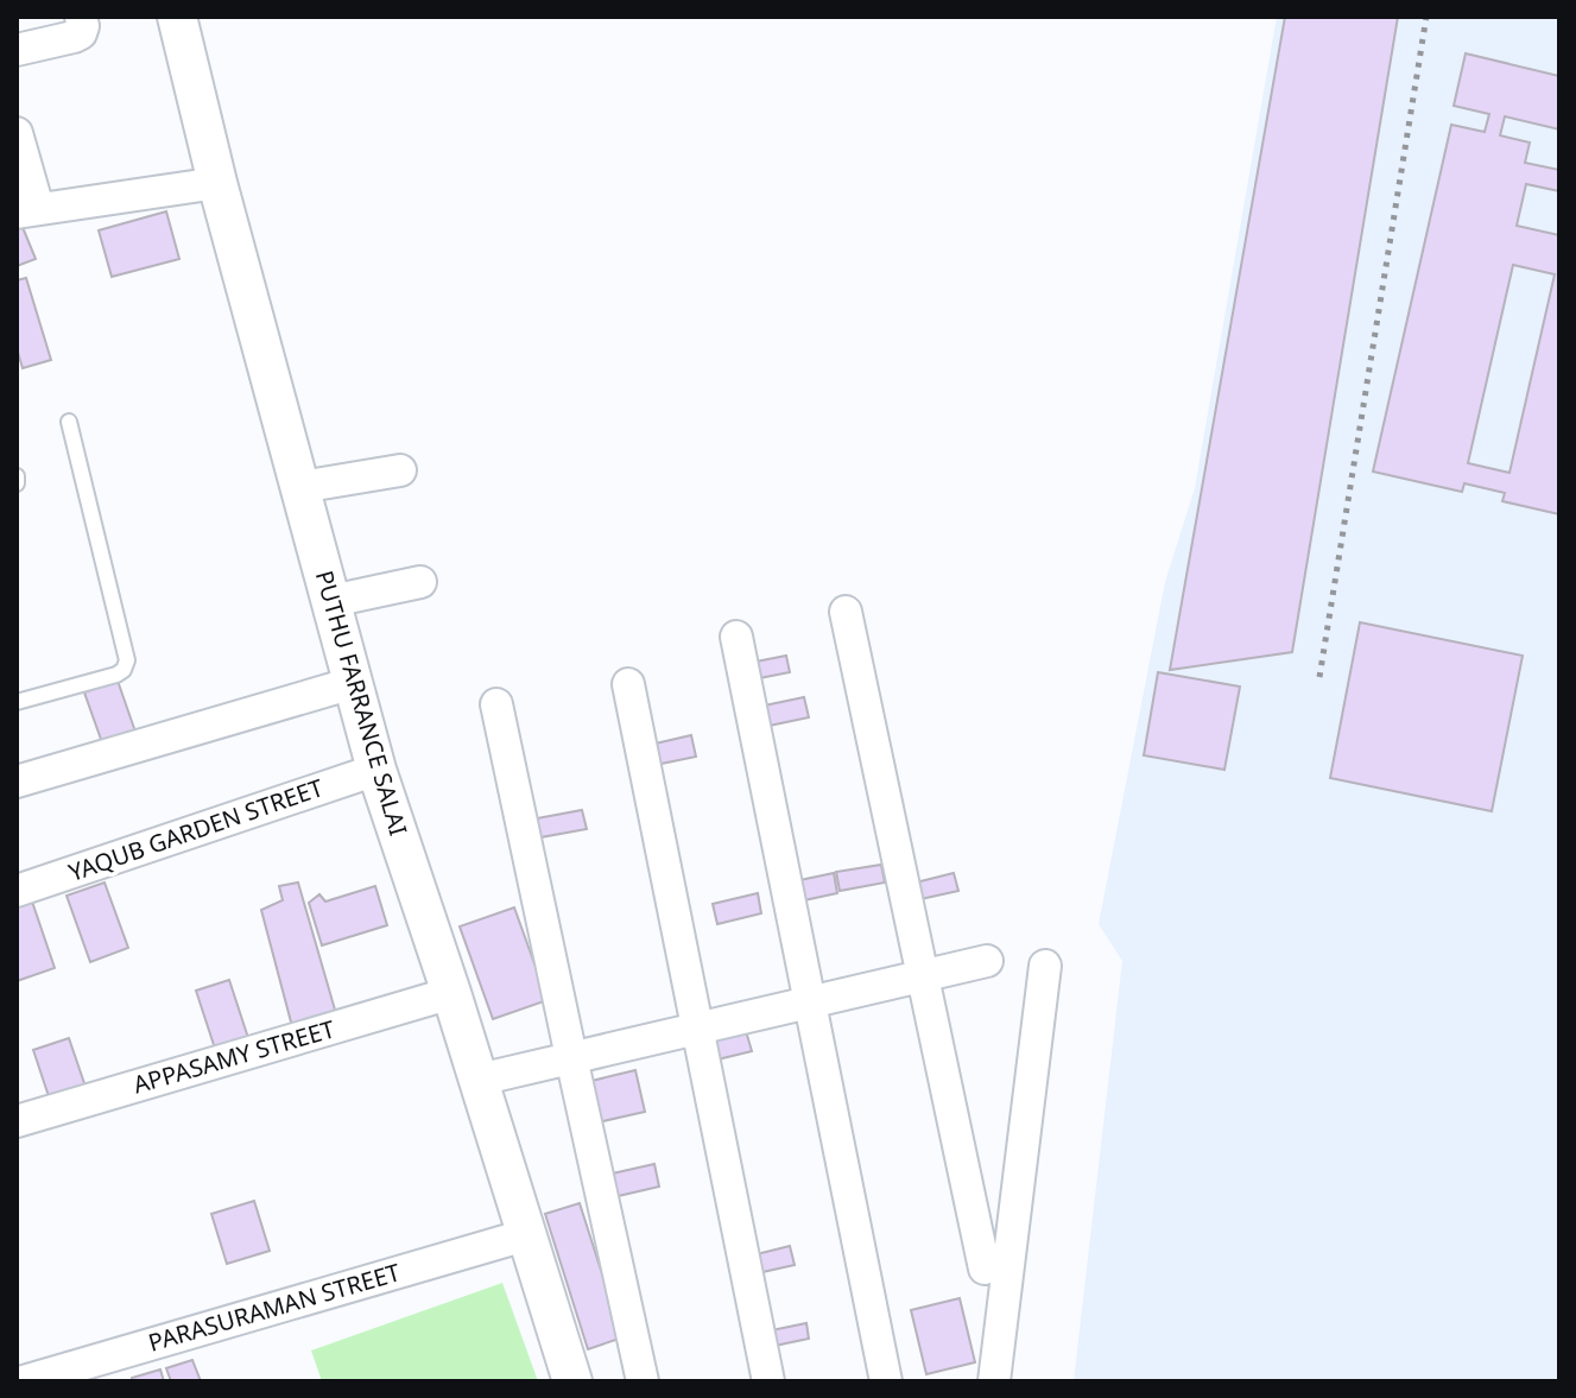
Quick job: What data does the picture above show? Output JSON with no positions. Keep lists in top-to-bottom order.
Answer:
{
  "streets": {
    "street": [
      "PUTHU FARRANCE SALAI",
      "YAQUB GARDEN STREET",
      "APPASAMY STREET",
      "PARASURAMAN STREET"
    ]
  },
  "crossings": [
    ["PUTHU FARRANCE SALAI", "YAQUB GARDEN STREET"],
    ["PUTHU FARRANCE SALAI", "APPASAMY STREET"],
    ["PUTHU FARRANCE SALAI", "PARASURAMAN STREET"]
  ]
}
